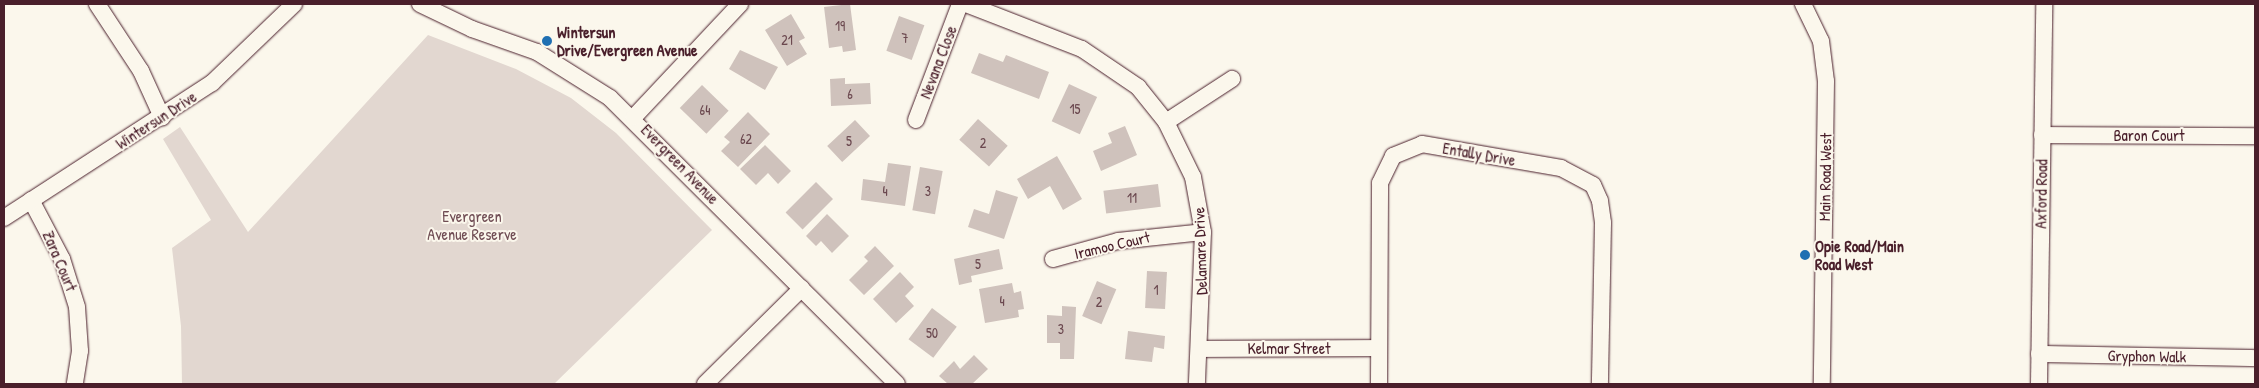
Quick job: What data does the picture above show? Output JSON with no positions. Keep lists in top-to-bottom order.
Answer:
{
  "streets": {
    "street": [
      "Nevana Close",
      "Wintersun Drive",
      "Baron Court",
      "Entally Drive",
      "Evergreen Avenue",
      "Main Road West",
      "Axford Road",
      "Iramoo Court",
      "Delamare Drive",
      "Zara Court",
      "Kelmar Street",
      "Gryphon Walk"
    ]
  },
  "crossings": [
    ["Wintersun Drive", "Zara Court"],
    ["Baron Court", "Axford Road"],
    ["Entally Drive", "Kelmar Street"],
    ["Axford Road", "Gryphon Walk"],
    ["Iramoo Court", "Delamare Drive"],
    ["Delamare Drive", "Kelmar Street"]
  ],
  "parks": ["Evergreen Avenue Reserve"],
  "places": ["Wintersun Drive/Evergreen Avenue", "Opie Road/Main Road West"],
  "house_numbers": [
    "19",
    "7",
    "21",
    "6",
    "15",
    "64",
    "62",
    "5",
    "2",
    "4",
    "3",
    "11",
    "5",
    "1",
    "4",
    "2",
    "3",
    "50"
  ]
}
